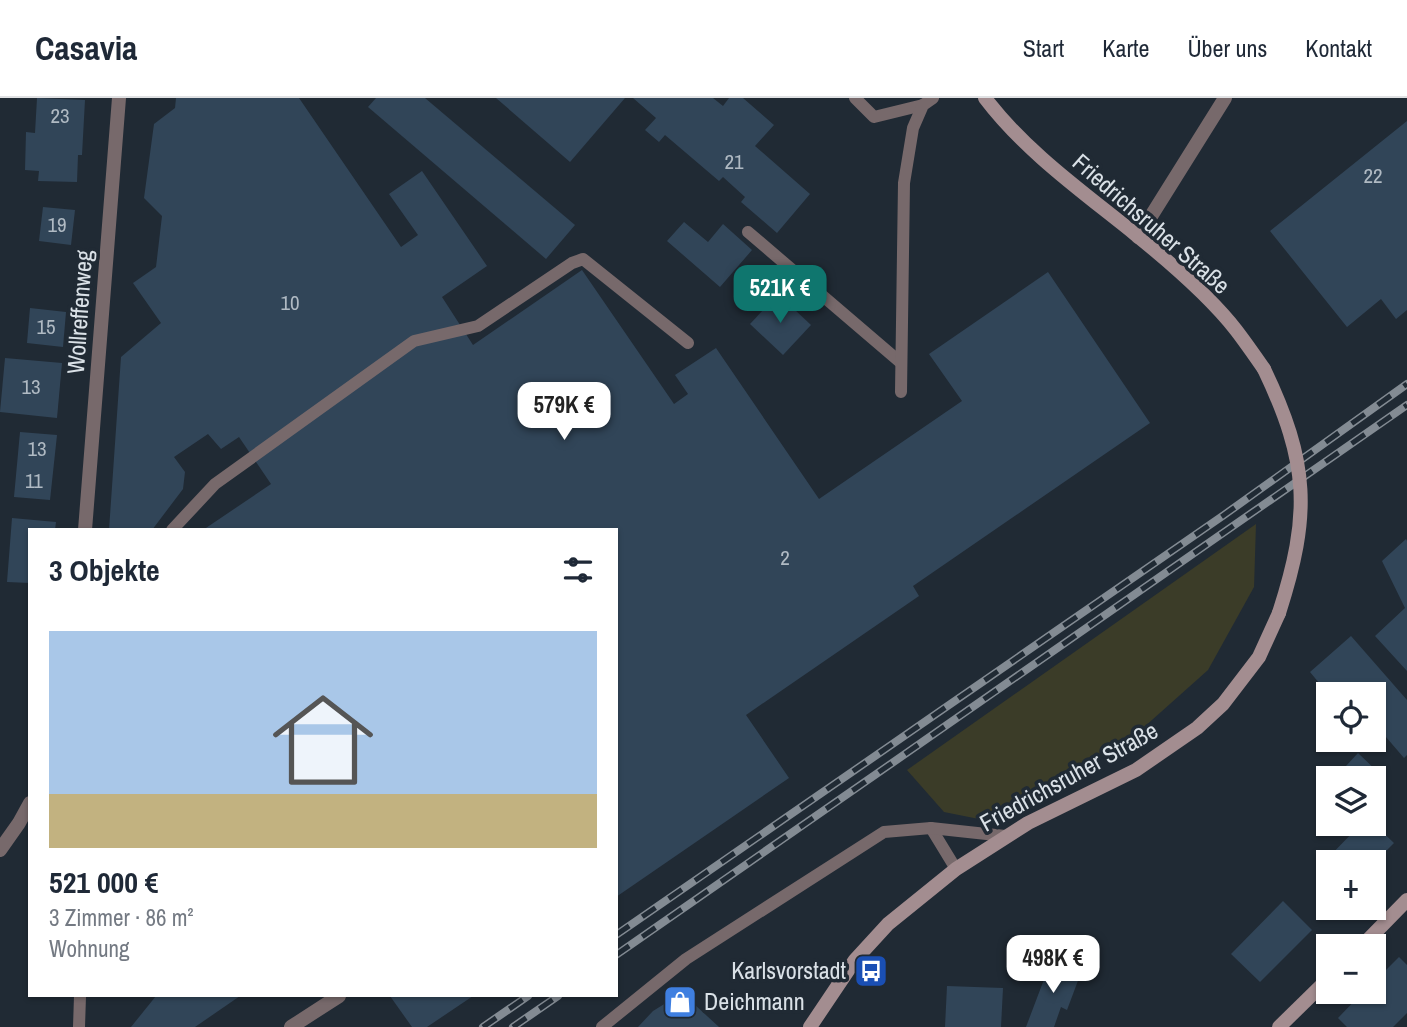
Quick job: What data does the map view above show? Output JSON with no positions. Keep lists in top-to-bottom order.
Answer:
{
  "streets": {
    "main road": ["Friedrichsruher Straße"],
    "street": ["Wollreffenweg"]
  },
  "places": {
    "bus stop": ["Karlsvorstadt"],
    "shop": ["Deichmann"]
  },
  "house_numbers": [
    "23",
    "21",
    "22",
    "19",
    "10",
    "15",
    "13",
    "13",
    "11",
    "2"
  ],
  "page": {
    "header": "Casavia",
    "nav": [
      "Start",
      "Karte",
      "Über uns",
      "Kontakt"
    ],
    "price": ["521K €", "579K €", "498K €"],
    "heading": "3 Objekte",
    "list": [
      {
        "name": "521 000 €",
        "note": "3 Zimmer · 86 m² · Wohnung"
      }
    ],
    "map_buttons": ["+", "−"]
  }
}
